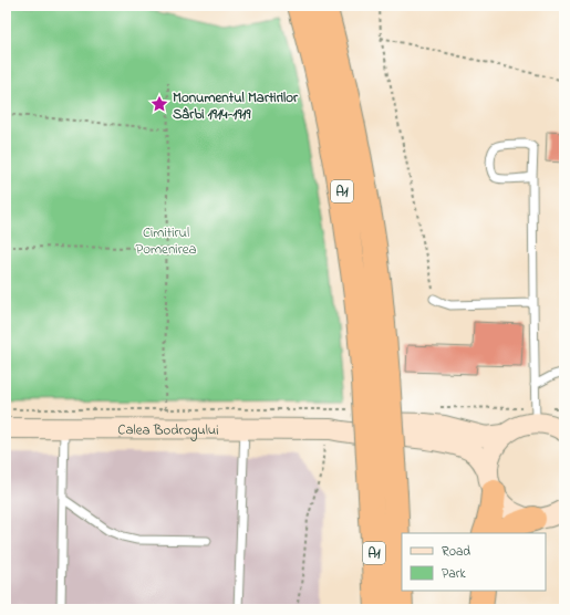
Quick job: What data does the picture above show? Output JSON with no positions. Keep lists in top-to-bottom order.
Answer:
{
  "streets": {
    "highway": ["A1"],
    "main road": ["Calea Bodrogului"]
  },
  "parks": ["Cimitirul Pomenirea"],
  "places": {
    "place": ["Monumentul Martirilor Sârbi 1914-1919"]
  },
  "legend": ["Road", "Park"]
}
